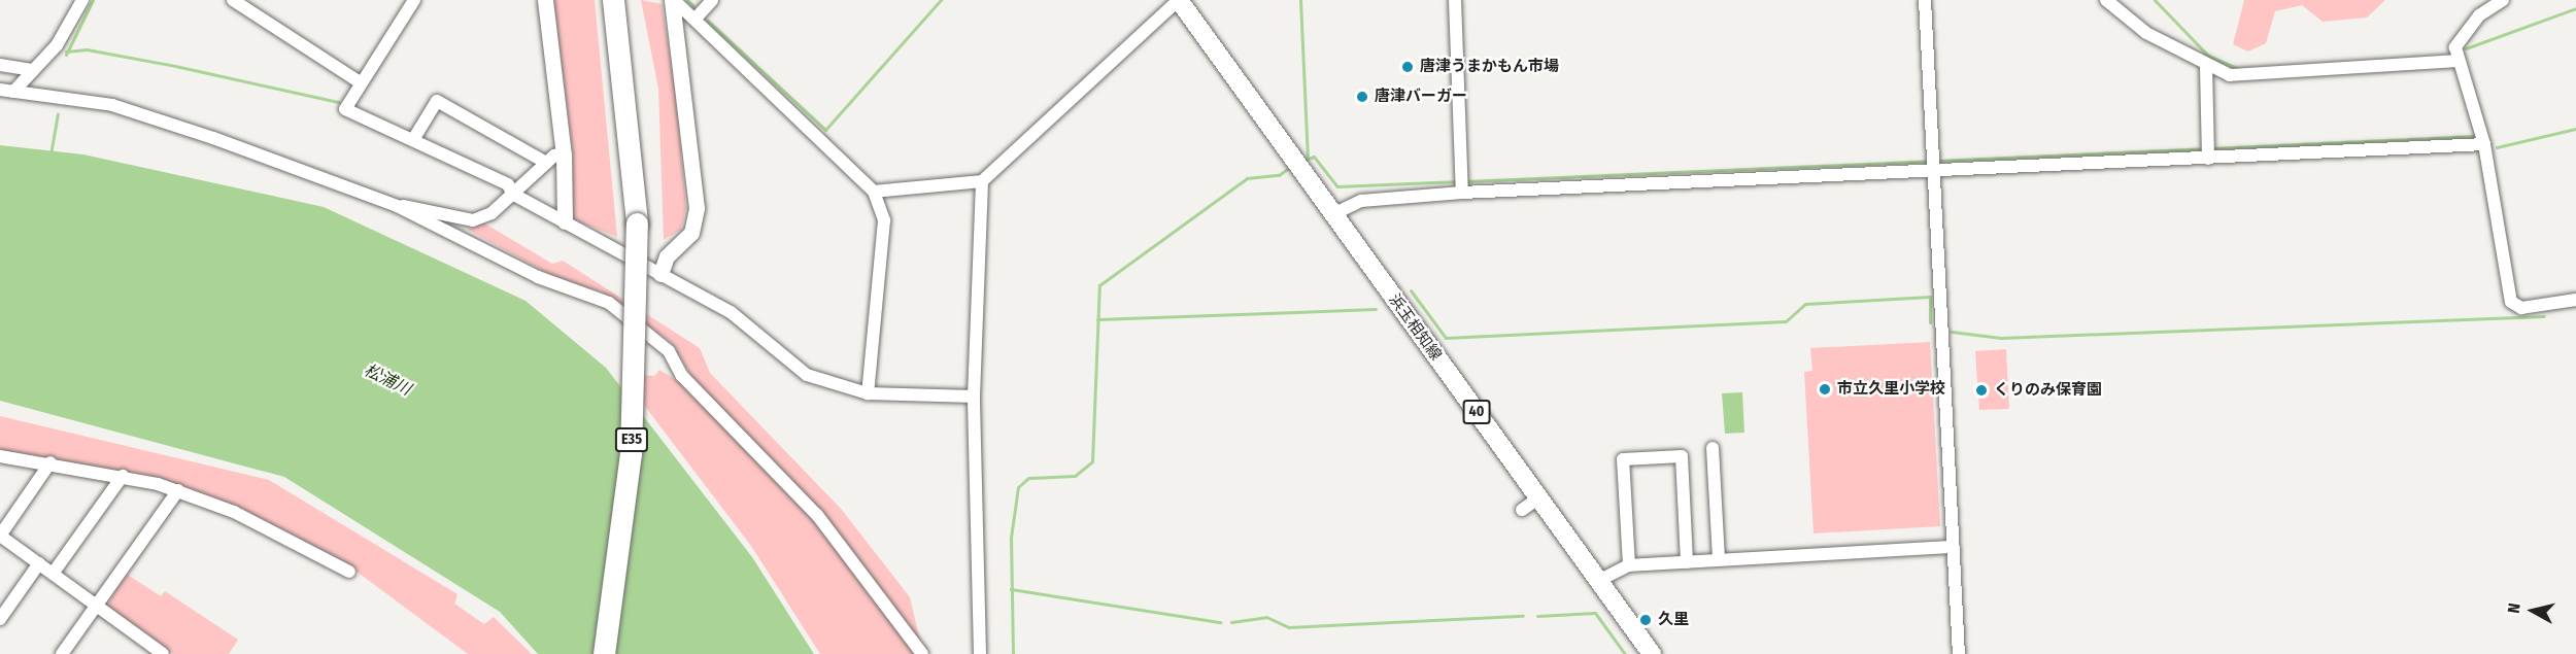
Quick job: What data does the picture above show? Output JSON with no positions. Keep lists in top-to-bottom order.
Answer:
{
  "streets": {
    "highway": ["E35"],
    "main road": ["浜玉相知線", "40"]
  },
  "water": ["松浦川"],
  "places": [
    "唐津うまかもん市場",
    "唐津バーガー",
    "市立久里小学校",
    "くりのみ保育園",
    "久里"
  ],
  "north": "left"
}
